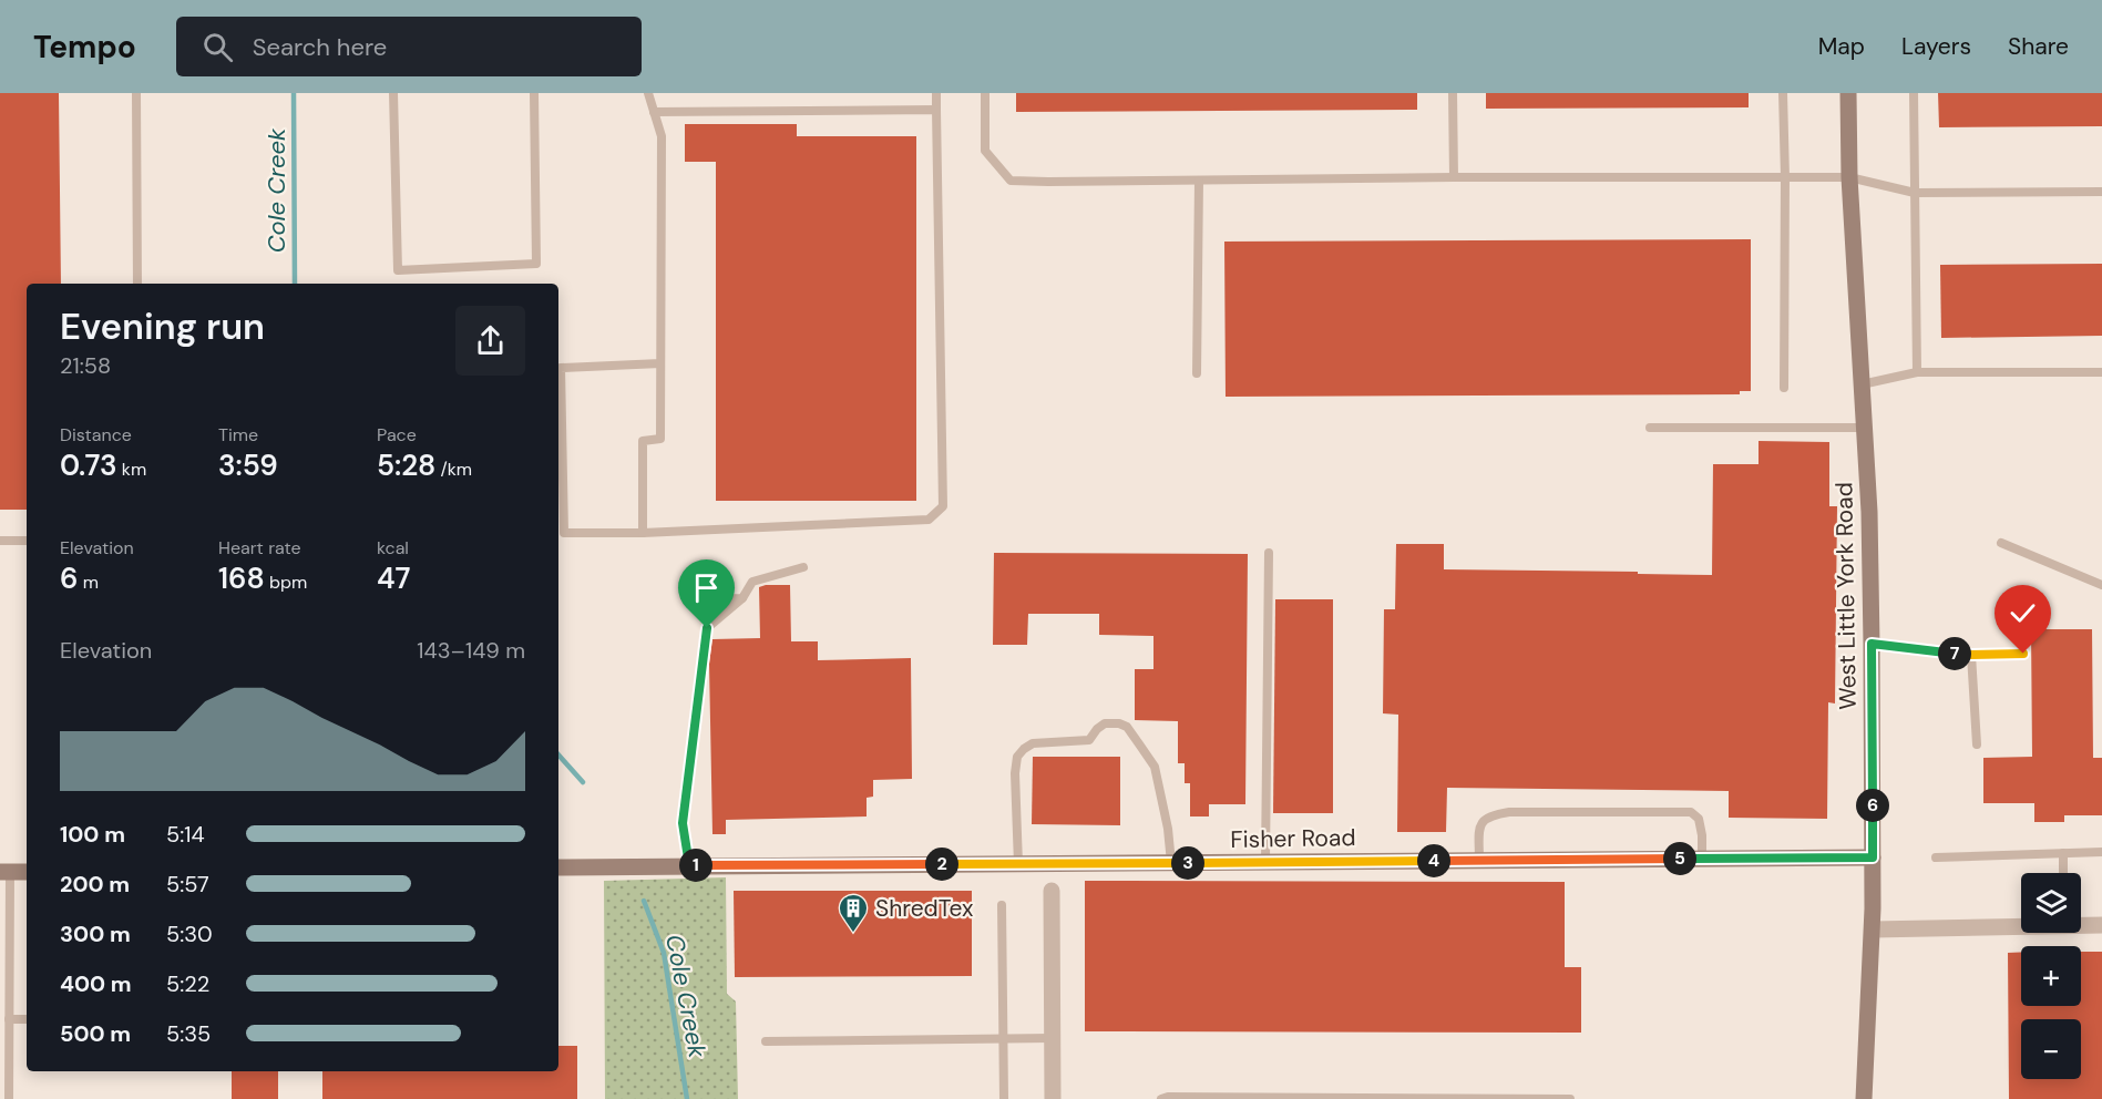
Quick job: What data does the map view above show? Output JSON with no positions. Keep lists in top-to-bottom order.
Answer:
{
  "streets": {
    "street": ["West Little York Road", "Fisher Road"]
  },
  "crossings": [
    ["West Little York Road", "Fisher Road"]
  ],
  "water": ["Cole Creek"],
  "places": {
    "building": ["ShredTex"]
  },
  "page": {
    "header": "Tempo",
    "search": "Search here",
    "nav": ["Map", "Layers", "Share"],
    "heading": ["Evening run", "21:58"],
    "stats": [
      ["Distance", "0.73 km"],
      ["Time", "3:59"],
      ["Pace", "5:28 /km"],
      ["Elevation", "6 m"],
      ["Heart rate", "168 bpm"],
      ["kcal", "47"]
    ],
    "chart": ["Elevation", "143–149 m"],
    "pins": [
      "7",
      "6",
      "5",
      "4",
      "3",
      "2",
      "1"
    ],
    "list": [
      {
        "name": "100 m",
        "note": "5:14"
      },
      {
        "name": "200 m",
        "note": "5:57"
      },
      {
        "name": "300 m",
        "note": "5:30"
      },
      {
        "name": "400 m",
        "note": "5:22"
      },
      {
        "name": "500 m",
        "note": "5:35"
      }
    ],
    "map_buttons": ["+", "−"]
  }
}
